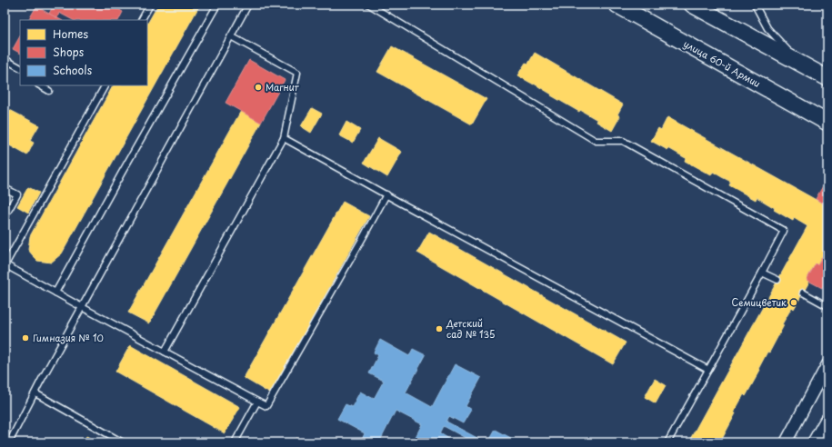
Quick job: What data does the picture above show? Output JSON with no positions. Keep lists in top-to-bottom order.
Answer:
{
  "streets": {
    "main road": ["улица 60-й Армии"]
  },
  "places": [
    "Магнит",
    "Cемицветик",
    "Детский сад № 135",
    "Гимназия № 10"
  ],
  "legend": ["Homes", "Shops", "Schools"]
}
